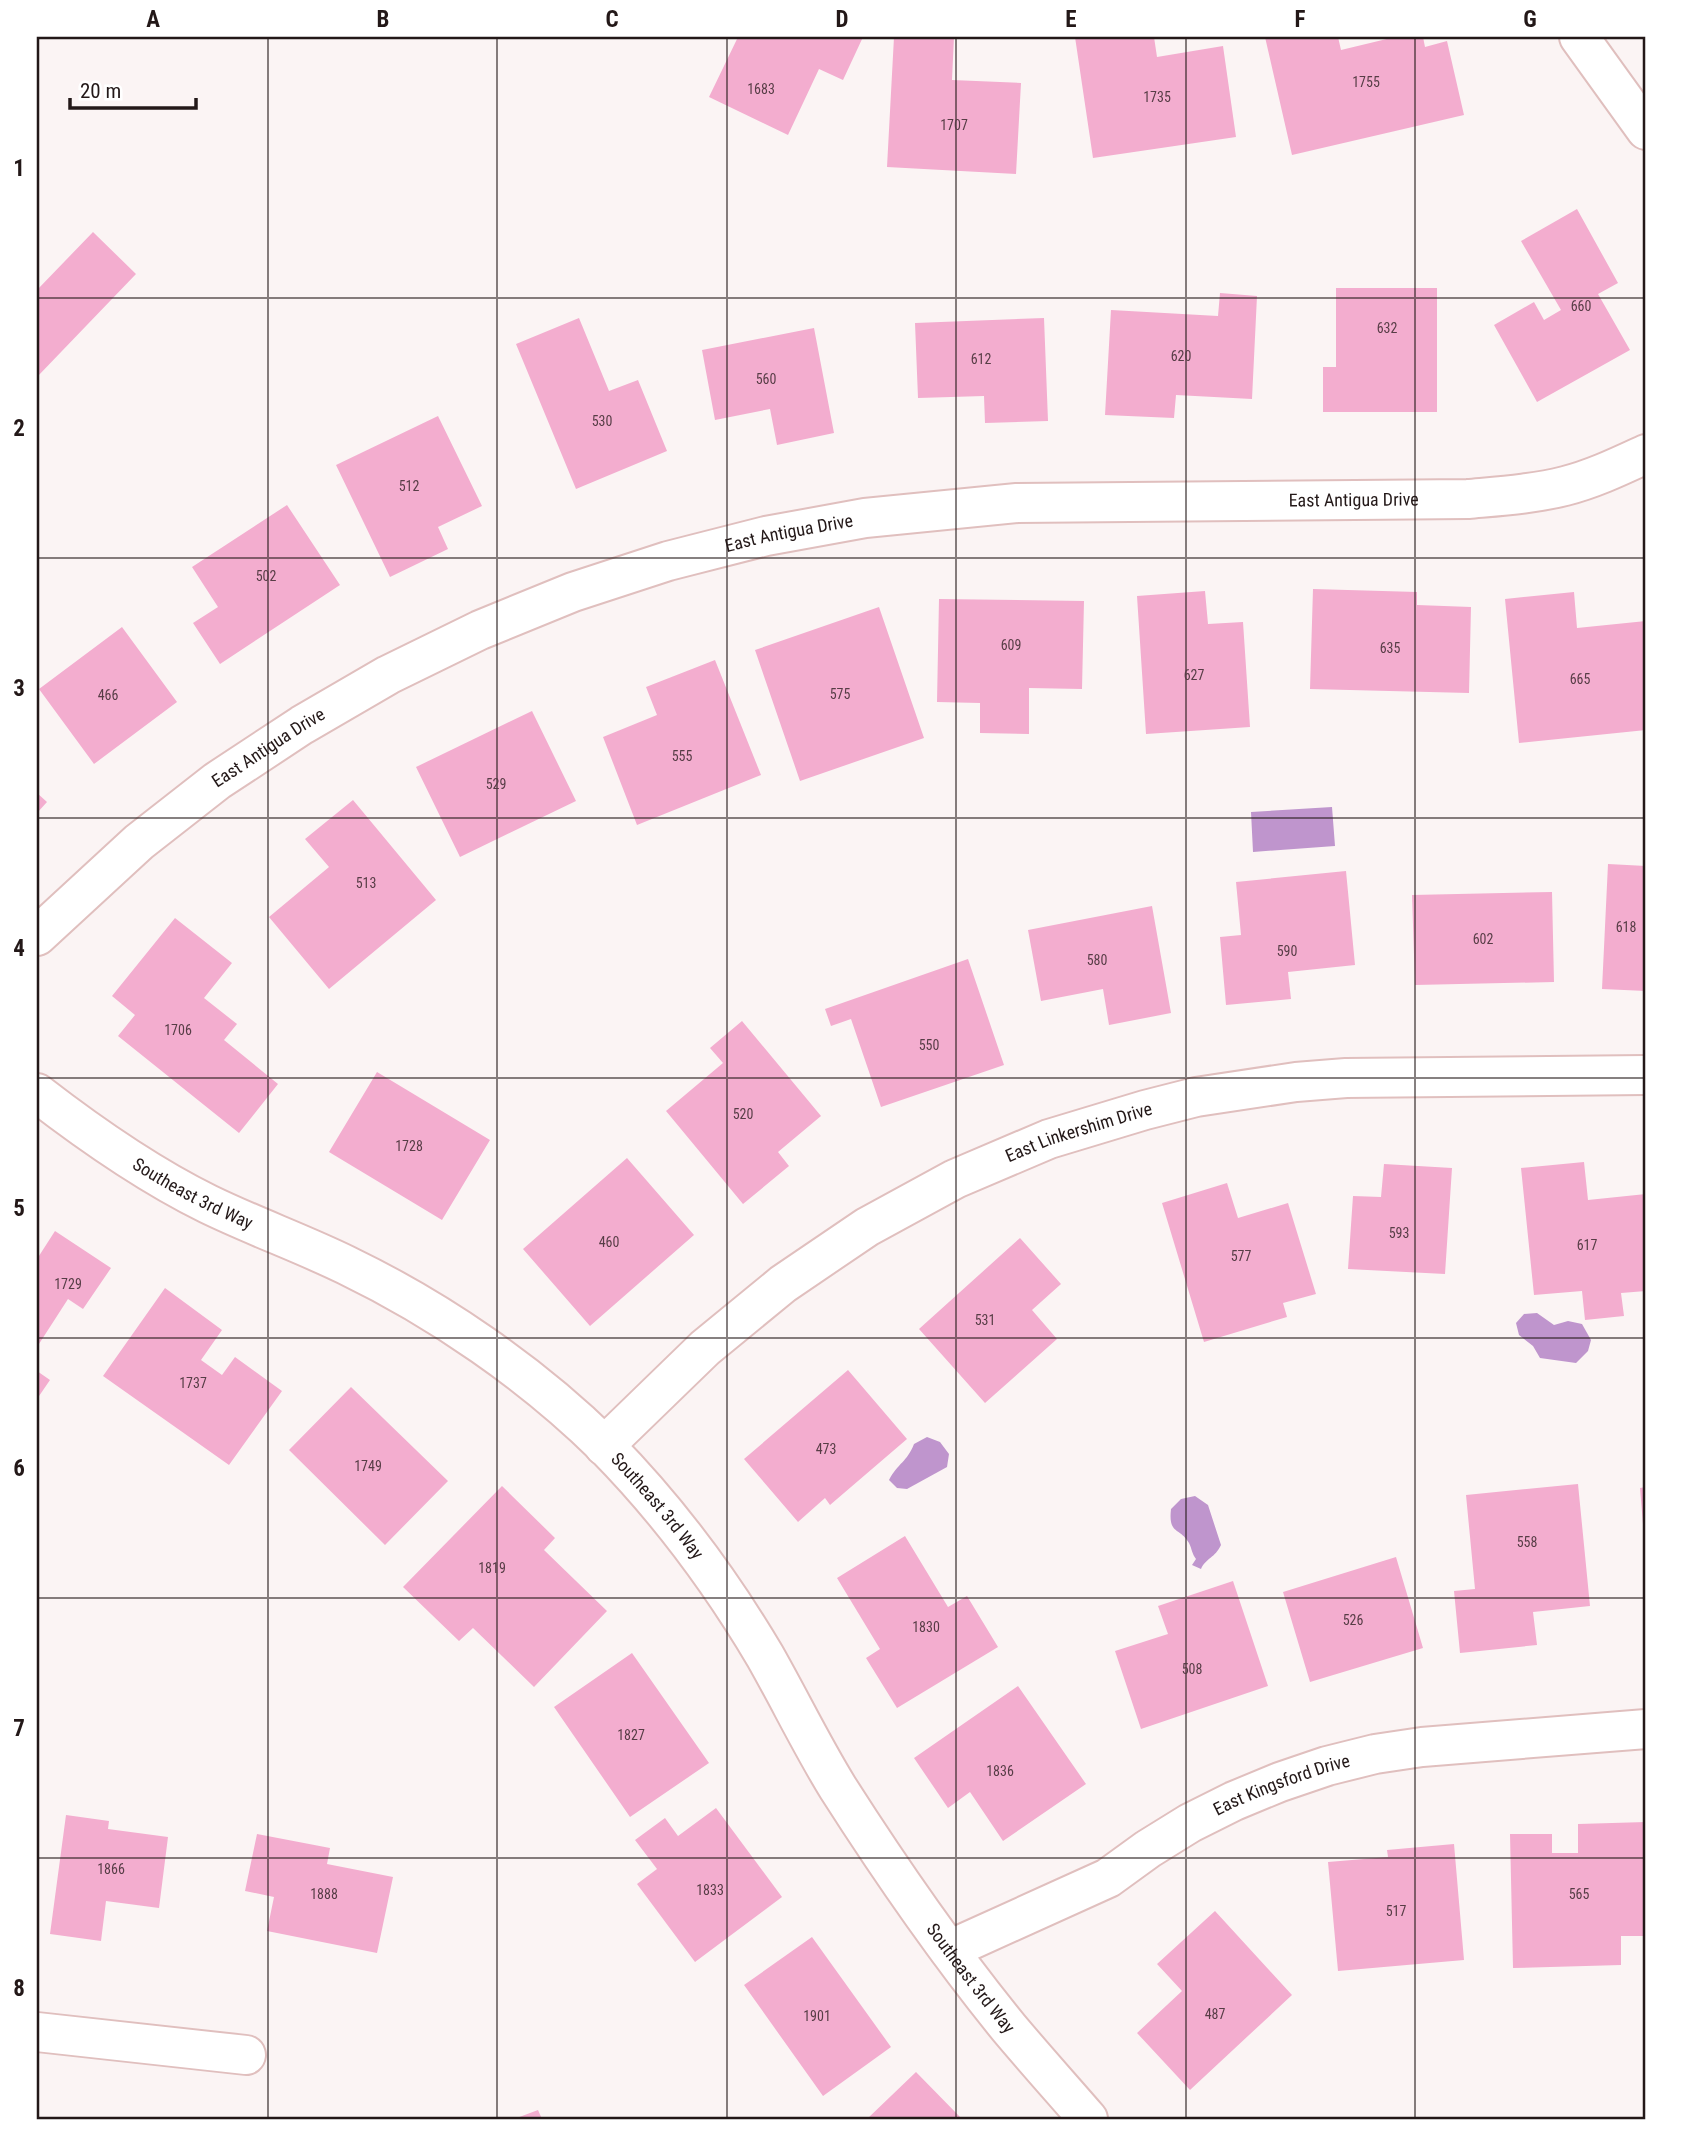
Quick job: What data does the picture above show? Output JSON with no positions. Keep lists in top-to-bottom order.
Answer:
{
  "streets": {
    "street": [
      "East Antigua Drive",
      "East Linkershim Drive",
      "Southeast 3rd Way",
      "East Kingsford Drive"
    ]
  },
  "crossings": [
    ["East Linkershim Drive", "Southeast 3rd Way"],
    ["Southeast 3rd Way", "East Kingsford Drive"]
  ],
  "house_numbers": [
    "1755",
    "1683",
    "1735",
    "1707",
    "660",
    "632",
    "620",
    "612",
    "560",
    "530",
    "512",
    "502",
    "609",
    "635",
    "627",
    "665",
    "575",
    "466",
    "555",
    "529",
    "513",
    "618",
    "602",
    "590",
    "580",
    "1706",
    "550",
    "520",
    "1728",
    "593",
    "460",
    "617",
    "577",
    "1729",
    "531",
    "1737",
    "473",
    "1749",
    "558",
    "1819",
    "526",
    "1830",
    "508",
    "1827",
    "1836",
    "1866",
    "1833",
    "1888",
    "565",
    "517",
    "487",
    "1901"
  ],
  "scale_bar": "20 m",
  "grid": {
    "columns": [
      "A",
      "B",
      "C",
      "D",
      "E",
      "F",
      "G"
    ],
    "rows": [
      "1",
      "2",
      "3",
      "4",
      "5",
      "6",
      "7",
      "8"
    ]
  }
}
